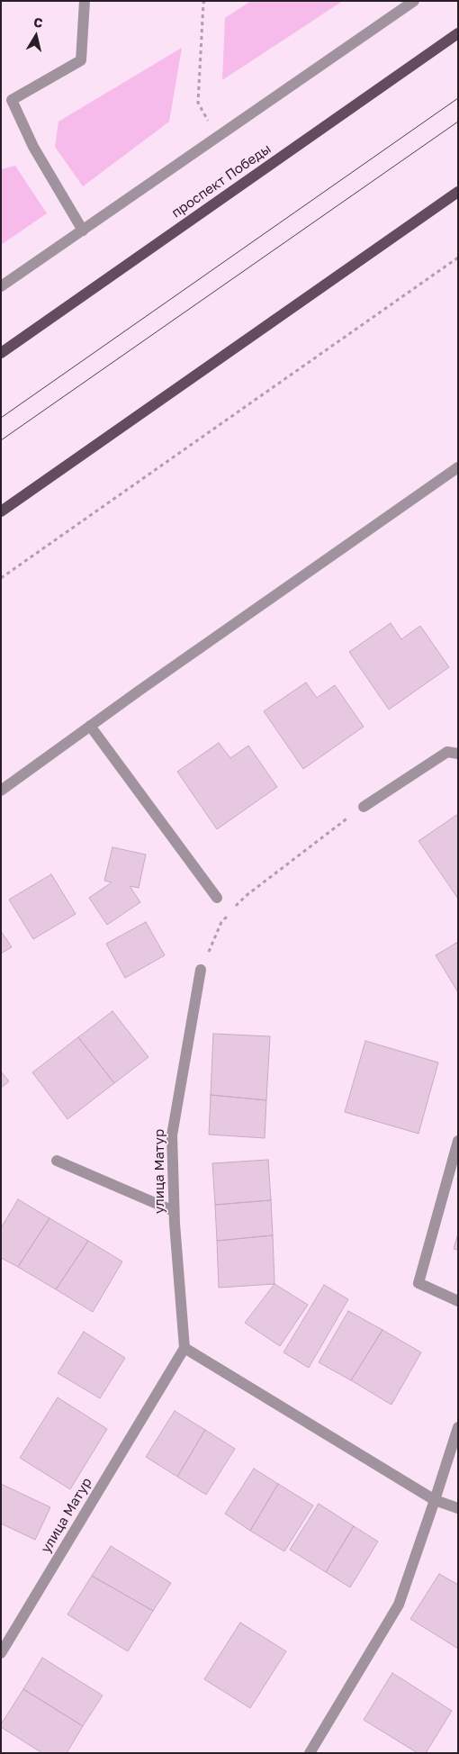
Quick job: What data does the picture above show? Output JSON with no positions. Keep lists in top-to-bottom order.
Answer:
{
  "streets": {
    "main road": ["проспект Победы"],
    "street": ["улица Матур"]
  },
  "north": "top"
}
